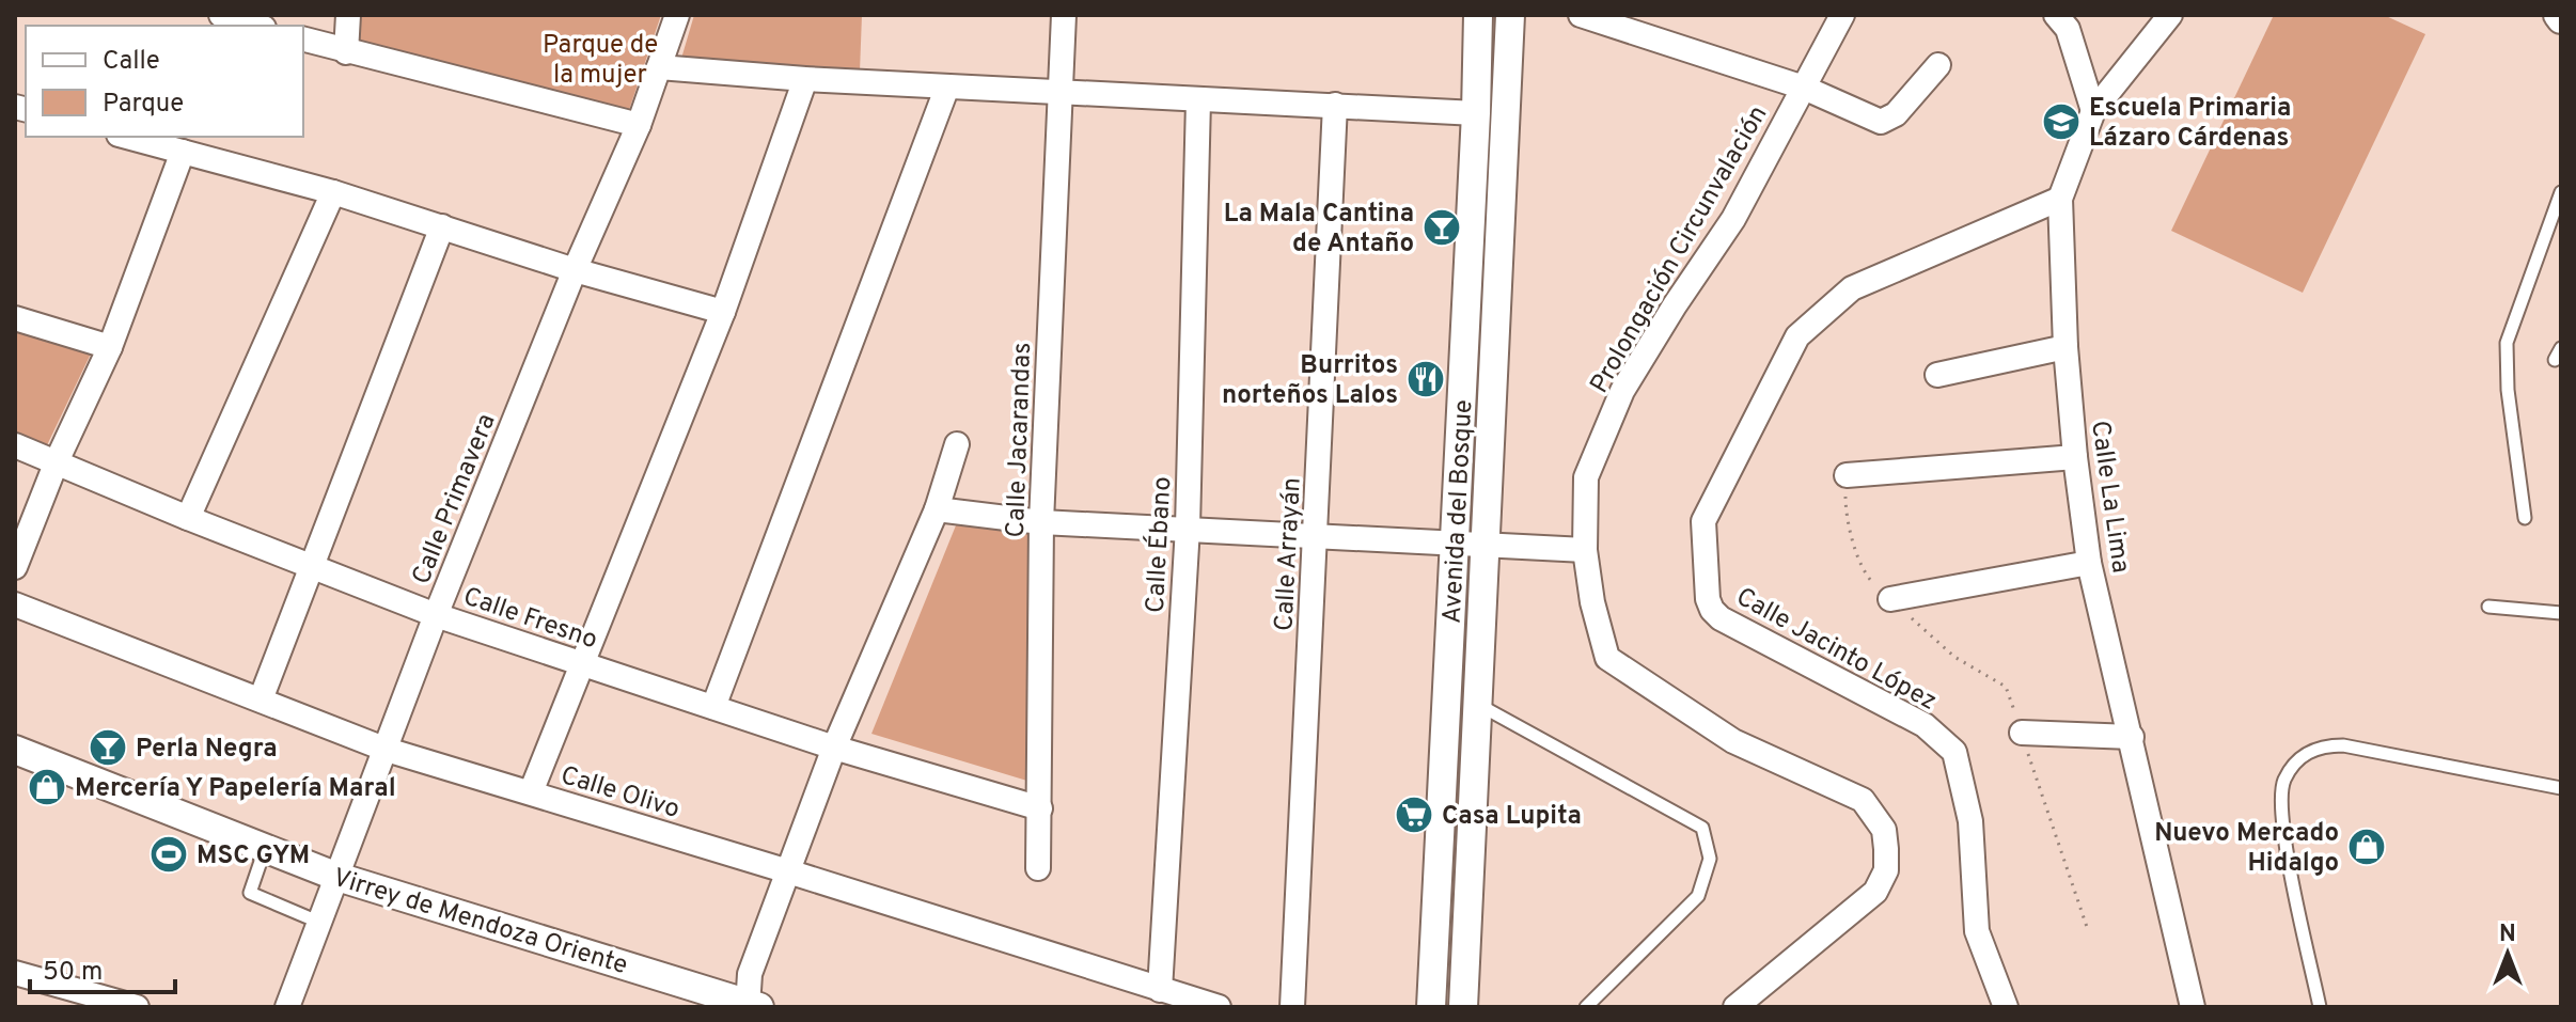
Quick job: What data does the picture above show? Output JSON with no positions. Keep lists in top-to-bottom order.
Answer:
{
  "streets": {
    "street": [
      "Prolongación Circunvalación",
      "Calle Jacarandas",
      "Calle La Lima",
      "Calle Primavera",
      "Avenida del Bosque",
      "Calle Ébano",
      "Calle Arrayán",
      "Calle Fresno",
      "Calle Jacinto López",
      "Calle Olivo",
      "Virrey de Mendoza Oriente"
    ]
  },
  "crossings": [
    ["Calle Jacarandas", "Calle Fresno"],
    ["Calle La Lima", "Calle Jacinto López"],
    ["Calle Primavera", "Calle Fresno"],
    ["Calle Primavera", "Calle Olivo"],
    ["Calle Primavera", "Virrey de Mendoza Oriente"],
    ["Calle Ébano", "Calle Olivo"]
  ],
  "parks": ["Parque de la mujer"],
  "places": {
    "school or university": ["Escuela Primaria Lázaro Cárdenas"],
    "bar": ["La Mala Cantina de Antaño", "Perla Negra"],
    "restaurant": ["Burritos norteños Lalos"],
    "shop": ["Mercería Y Papelería Maral", "Nuevo Mercado Hidalgo"],
    "supermarket": ["Casa Lupita"],
    "sports": ["MSC GYM"]
  },
  "legend": ["Calle", "Parque"],
  "scale_bar": "50 m",
  "north": "top"
}
